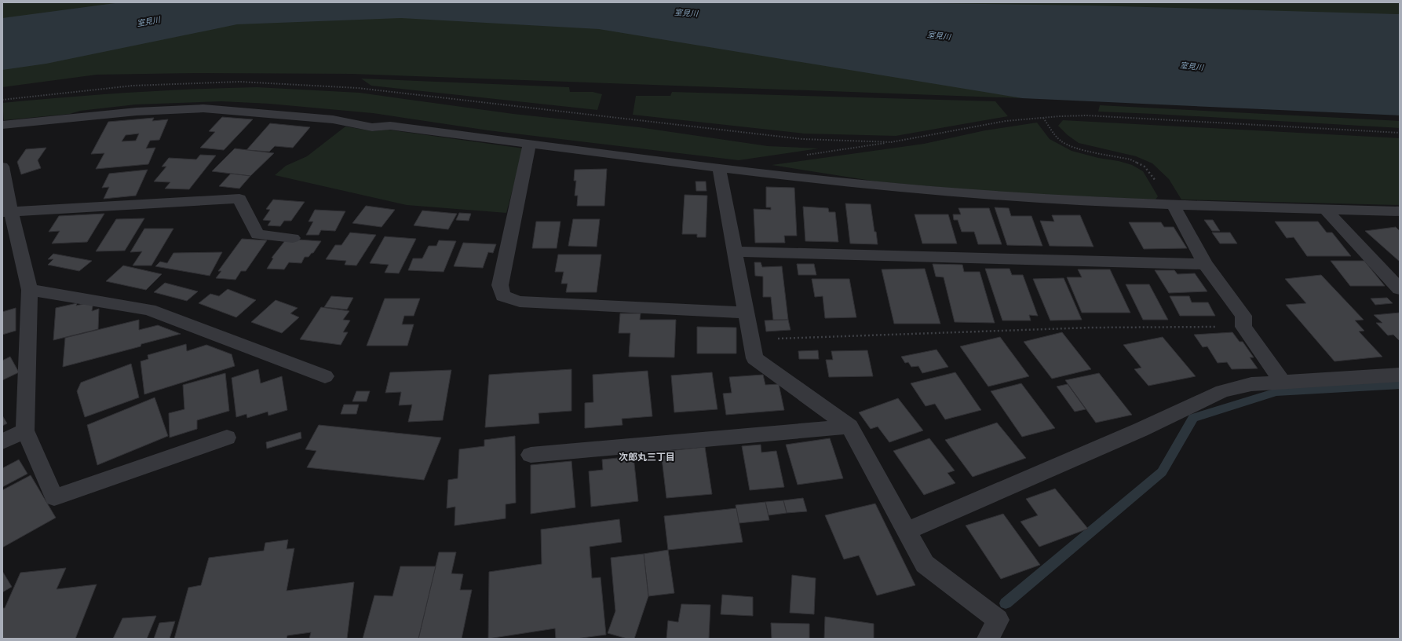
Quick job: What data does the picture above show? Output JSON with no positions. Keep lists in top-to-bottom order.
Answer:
{
  "districts": ["次郎丸三丁目"],
  "water": ["室見川"]
}
